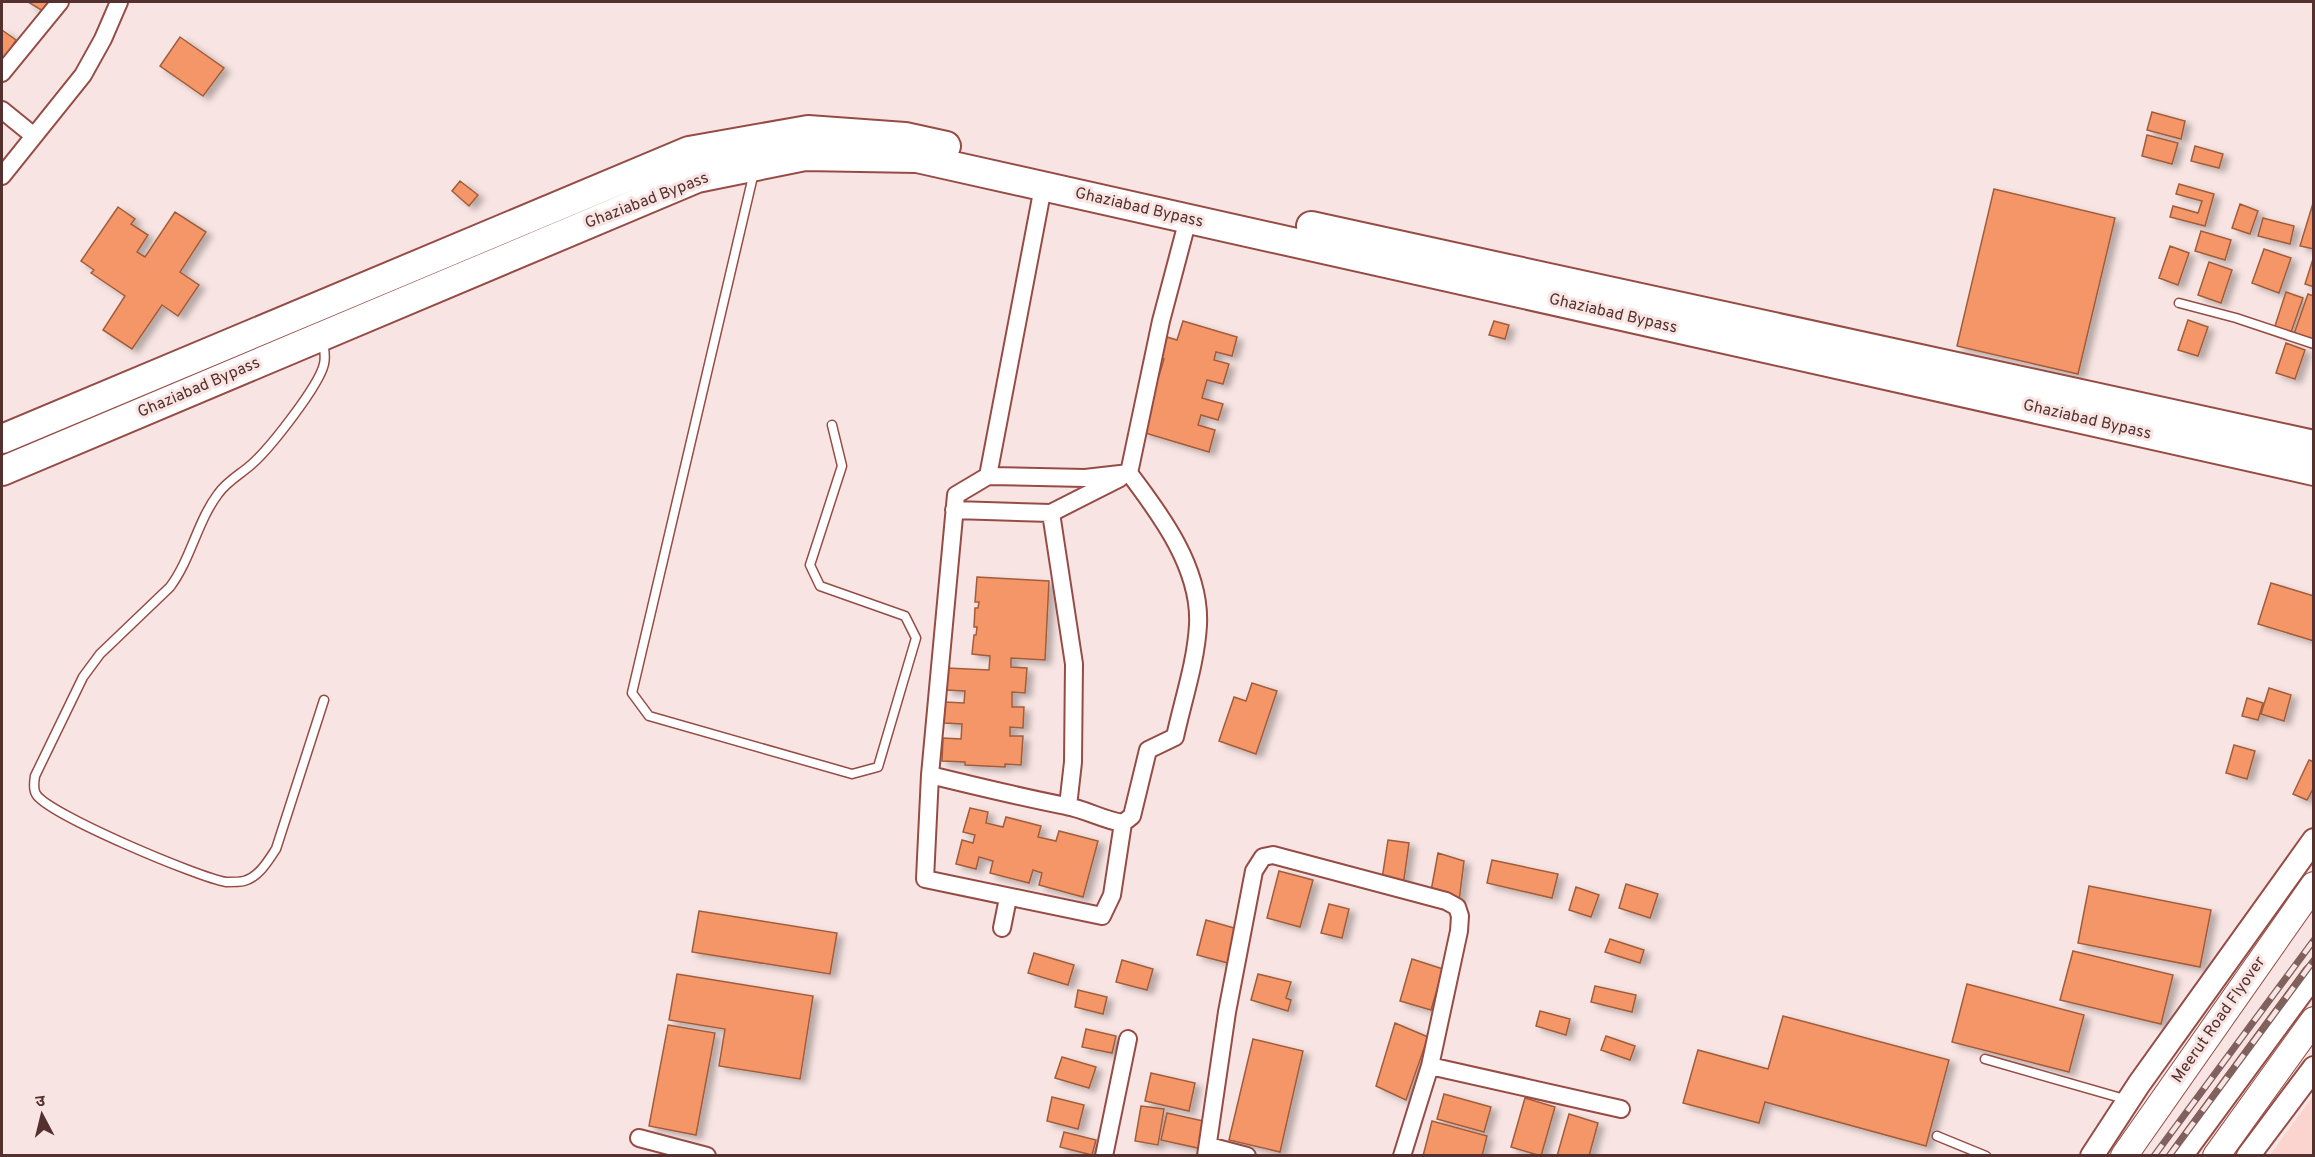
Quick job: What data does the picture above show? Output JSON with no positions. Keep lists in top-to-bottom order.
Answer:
{
  "streets": {
    "highway": ["Ghaziabad Bypass"],
    "main road": ["Meerut Road Flyover"]
  },
  "north": "top"
}
